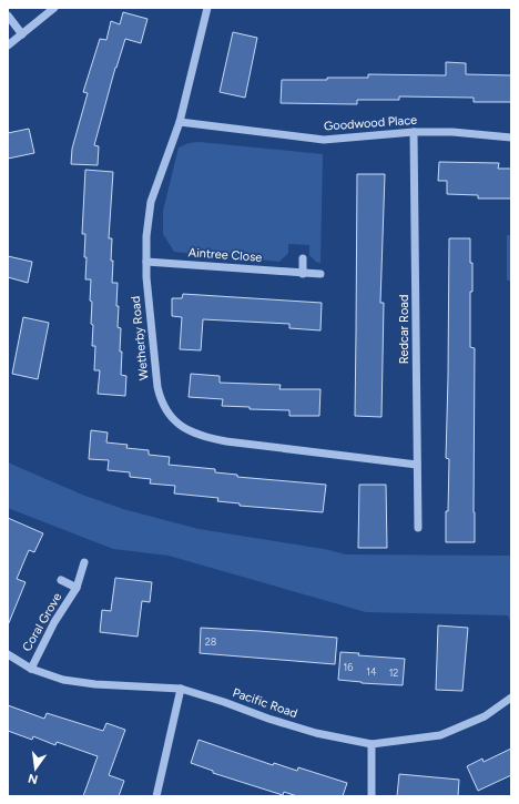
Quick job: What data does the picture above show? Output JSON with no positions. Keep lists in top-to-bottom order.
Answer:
{
  "streets": {
    "street": [
      "Goodwood Place",
      "Aintree Close",
      "Redcar Road",
      "Wetherby Road",
      "Coral Grove",
      "Pacific Road"
    ]
  },
  "crossings": [
    ["Goodwood Place", "Redcar Road"],
    ["Goodwood Place", "Wetherby Road"],
    ["Aintree Close", "Wetherby Road"],
    ["Redcar Road", "Wetherby Road"],
    ["Coral Grove", "Pacific Road"]
  ],
  "house_numbers": [
    "28",
    "16",
    "14",
    "12"
  ],
  "north": "bottom"
}
